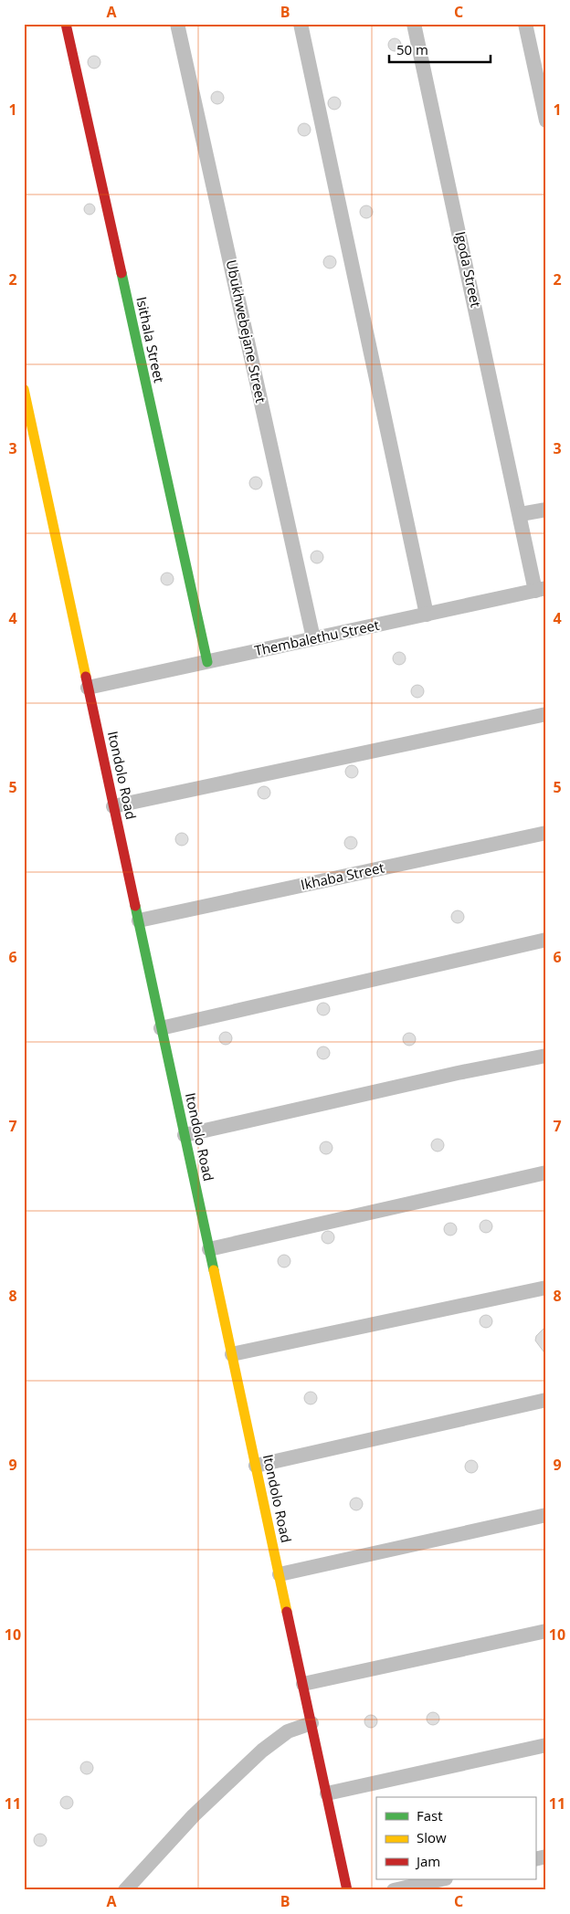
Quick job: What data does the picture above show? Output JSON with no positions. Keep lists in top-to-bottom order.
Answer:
{
  "streets": {
    "street": [
      "Igoda Street",
      "Ubukhwebejane Street",
      "Isithala Street",
      "Thembalethu Street",
      "Itondolo Road",
      "Ikhaba Street"
    ]
  },
  "crossings": [
    ["Igoda Street", "Thembalethu Street"],
    ["Ubukhwebejane Street", "Thembalethu Street"],
    ["Isithala Street", "Thembalethu Street"],
    ["Thembalethu Street", "Itondolo Road"],
    ["Itondolo Road", "Ikhaba Street"]
  ],
  "legend": ["Fast", "Slow", "Jam"],
  "scale_bar": "50 m",
  "grid": {
    "columns": ["A", "B", "C"],
    "rows": [
      "1",
      "2",
      "3",
      "4",
      "5",
      "6",
      "7",
      "8",
      "9",
      "10",
      "11"
    ]
  }
}
